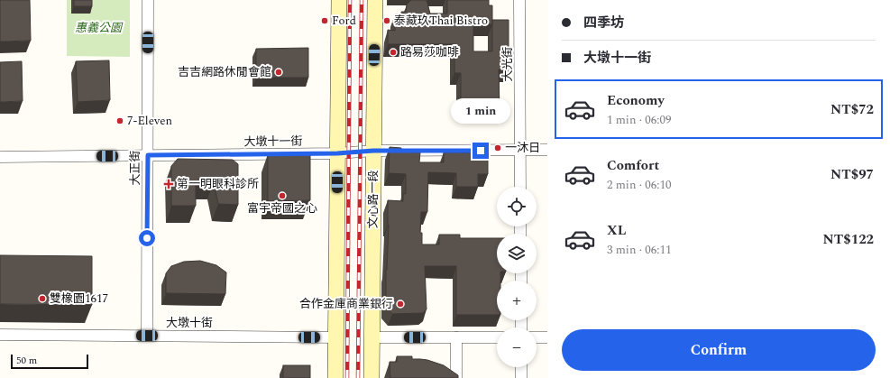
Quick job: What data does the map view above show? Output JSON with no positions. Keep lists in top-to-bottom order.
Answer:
{
  "streets": {
    "main road": ["文心路一段"],
    "street": [
      "大光街",
      "大墩十一街",
      "大正街",
      "大墩十街"
    ]
  },
  "crossings": [
    ["大光街", "大墩十一街"],
    ["大墩十一街", "大正街"],
    ["大墩十一街", "文心路一段"],
    ["大正街", "大墩十街"]
  ],
  "parks": ["惠義公園"],
  "places": {
    "other": [
      "Ford",
      "泰藏玖Thai Bistro",
      "路易莎咖啡",
      "吉吉網路休閒會館",
      "7-Eleven",
      "一沐日",
      "富宇帝國之心",
      "雙橡園1617",
      "合作金庫商業銀行"
    ],
    "health": ["第一明眼科診所"]
  },
  "scale_bar": "50 m",
  "page": {
    "banner": ["四季坊", "大墩十一街"],
    "list": [
      {
        "name": "Economy",
        "note": "1 min · 06:09",
        "value": "NT$72"
      },
      {
        "name": "Comfort",
        "note": "2 min · 06:10",
        "value": "NT$97"
      },
      {
        "name": "XL",
        "note": "3 min · 06:11",
        "value": "NT$122"
      }
    ],
    "bubble": "1 min",
    "map_buttons": ["+", "−"],
    "buttons": "Confirm",
    "scale": "50 m"
  }
}
